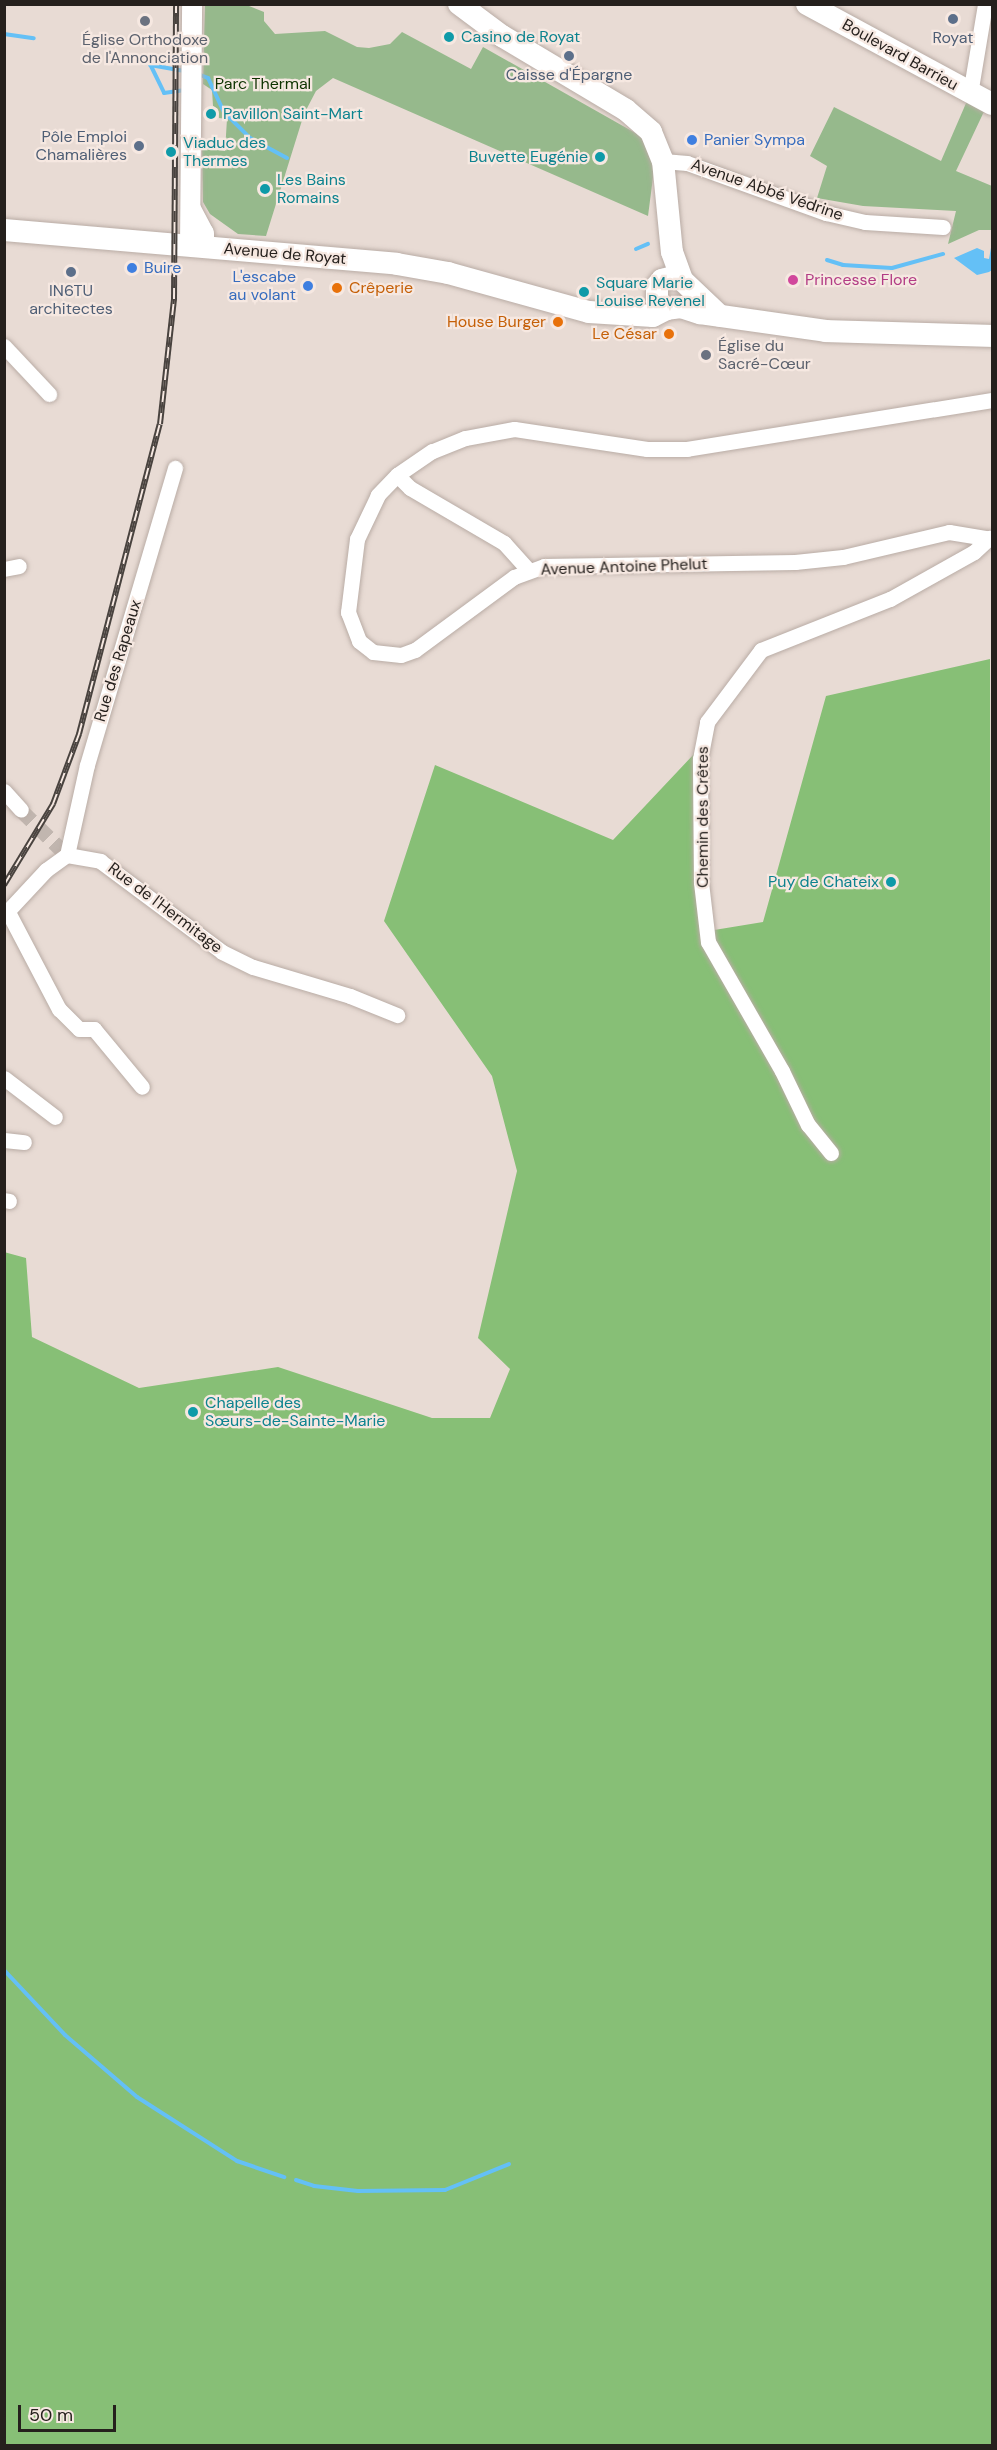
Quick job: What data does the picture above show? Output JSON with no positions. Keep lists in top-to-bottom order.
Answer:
{
  "streets": {
    "main road": ["Boulevard Barrieu", "Avenue de Royat"],
    "street": [
      "Avenue Abbé Védrine",
      "Avenue Antoine Phelut",
      "Rue des Rapeaux",
      "Chemin des Crêtes",
      "Rue de l'Hermitage"
    ]
  },
  "crossings": [
    ["Avenue Antoine Phelut", "Chemin des Crêtes"],
    ["Rue des Rapeaux", "Rue de l'Hermitage"]
  ],
  "parks": ["Parc Thermal"],
  "places": [
    "Royat",
    "Église Orthodoxe de l'Annonciation",
    "Casino de Royat",
    "Caisse d'Épargne",
    "Pavillon Saint-Mart",
    "Panier Sympa",
    "Pôle Emploi Chamalières",
    "Viaduc des Thermes",
    "Buvette Eugénie",
    "Les Bains Romains",
    "Buire",
    "IN6TU architectes",
    "Princesse Flore",
    "L'escabe au volant",
    "Crêperie",
    "Square Marie Louise Revenel",
    "House Burger",
    "Le César",
    "Église du Sacré-Cœur",
    "Puy de Chateix",
    "Chapelle des Sœurs-de-Sainte-Marie"
  ],
  "scale_bar": "50 m"
}
